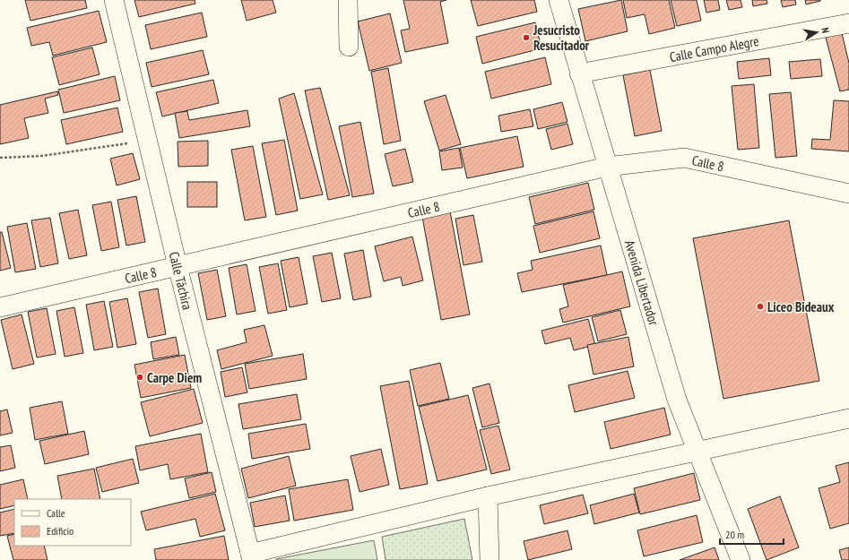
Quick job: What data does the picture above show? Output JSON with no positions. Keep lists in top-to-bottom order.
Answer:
{
  "streets": {
    "street": [
      "Calle Campo Alegre",
      "Calle 8",
      "Calle Táchira",
      "Avenida Libertador"
    ]
  },
  "crossings": [
    ["Calle Campo Alegre", "Avenida Libertador"],
    ["Calle 8", "Calle Táchira"],
    ["Calle 8", "Avenida Libertador"]
  ],
  "places": ["Jesucristo Resucitador", "Liceo Bideaux", "Carpe Diem"],
  "legend": ["Calle", "Edificio"],
  "scale_bar": "20 m",
  "north": "right"
}
